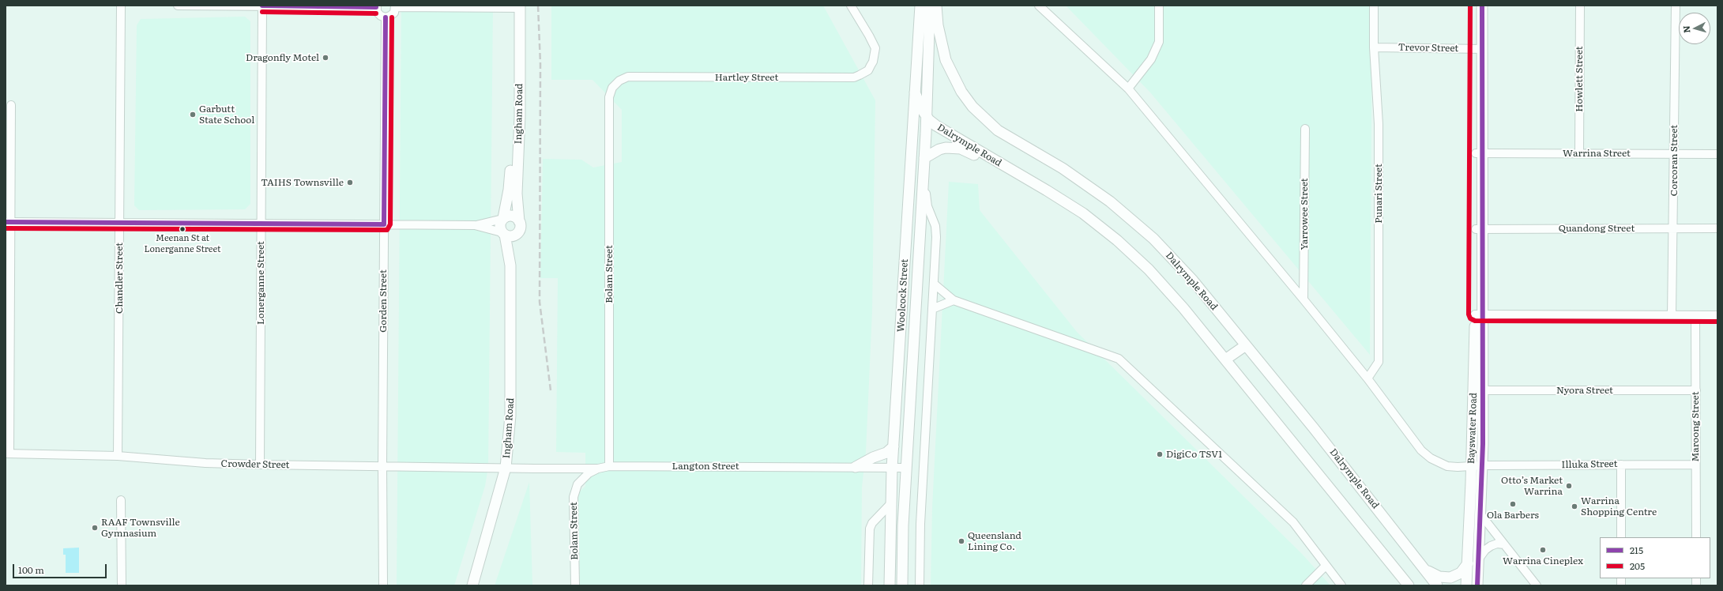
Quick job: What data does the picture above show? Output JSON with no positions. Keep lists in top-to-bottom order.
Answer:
{
  "streets": {
    "main road": [
      "Ingham Road",
      "Dalrymple Road",
      "Woolcock Street",
      "Bayswater Road"
    ],
    "street": [
      "Trevor Street",
      "Hartley Street",
      "Howlett Street",
      "Warrina Street",
      "Corcoran Street",
      "Punari Street",
      "Yarrowee Street",
      "Quandong Street",
      "Bolam Street",
      "Chandler Street",
      "Lonerganne Street",
      "Gorden Street",
      "Nyora Street",
      "Maroong Street",
      "Crowder Street",
      "Illuka Street",
      "Langton Street"
    ]
  },
  "crossings": [
    ["Trevor Street", "Punari Street"],
    ["Trevor Street", "Bayswater Road"],
    ["Hartley Street", "Bolam Street"],
    ["Howlett Street", "Warrina Street"],
    ["Ingham Road", "Crowder Street"],
    ["Ingham Road", "Langton Street"],
    ["Dalrymple Road", "Woolcock Street"],
    ["Warrina Street", "Corcoran Street"],
    ["Warrina Street", "Bayswater Road"],
    ["Corcoran Street", "Quandong Street"],
    ["Quandong Street", "Bayswater Road"],
    ["Bolam Street", "Langton Street"],
    ["Chandler Street", "Crowder Street"],
    ["Lonerganne Street", "Crowder Street"],
    ["Woolcock Street", "Langton Street"],
    ["Gorden Street", "Crowder Street"],
    ["Nyora Street", "Maroong Street"],
    ["Nyora Street", "Bayswater Road"],
    ["Maroong Street", "Illuka Street"],
    ["Bayswater Road", "Illuka Street"],
    ["Crowder Street", "Langton Street"]
  ],
  "places": [
    "Dragonfly Motel",
    "Garbutt State School",
    "TAIHS Townsville",
    "Meenan St at Lonerganne Street",
    "DigiCo TSV1",
    "Otto’s Market Warrina",
    "Ola Barbers",
    "Warrina Shopping Centre",
    "RAAF Townsville Gymnasium",
    "Queensland Lining Co.",
    "Warrina Cineplex"
  ],
  "lines": ["transit line 215", "transit line 205"],
  "legend": ["215", "205"],
  "scale_bar": "100 m",
  "north": "left"
}
